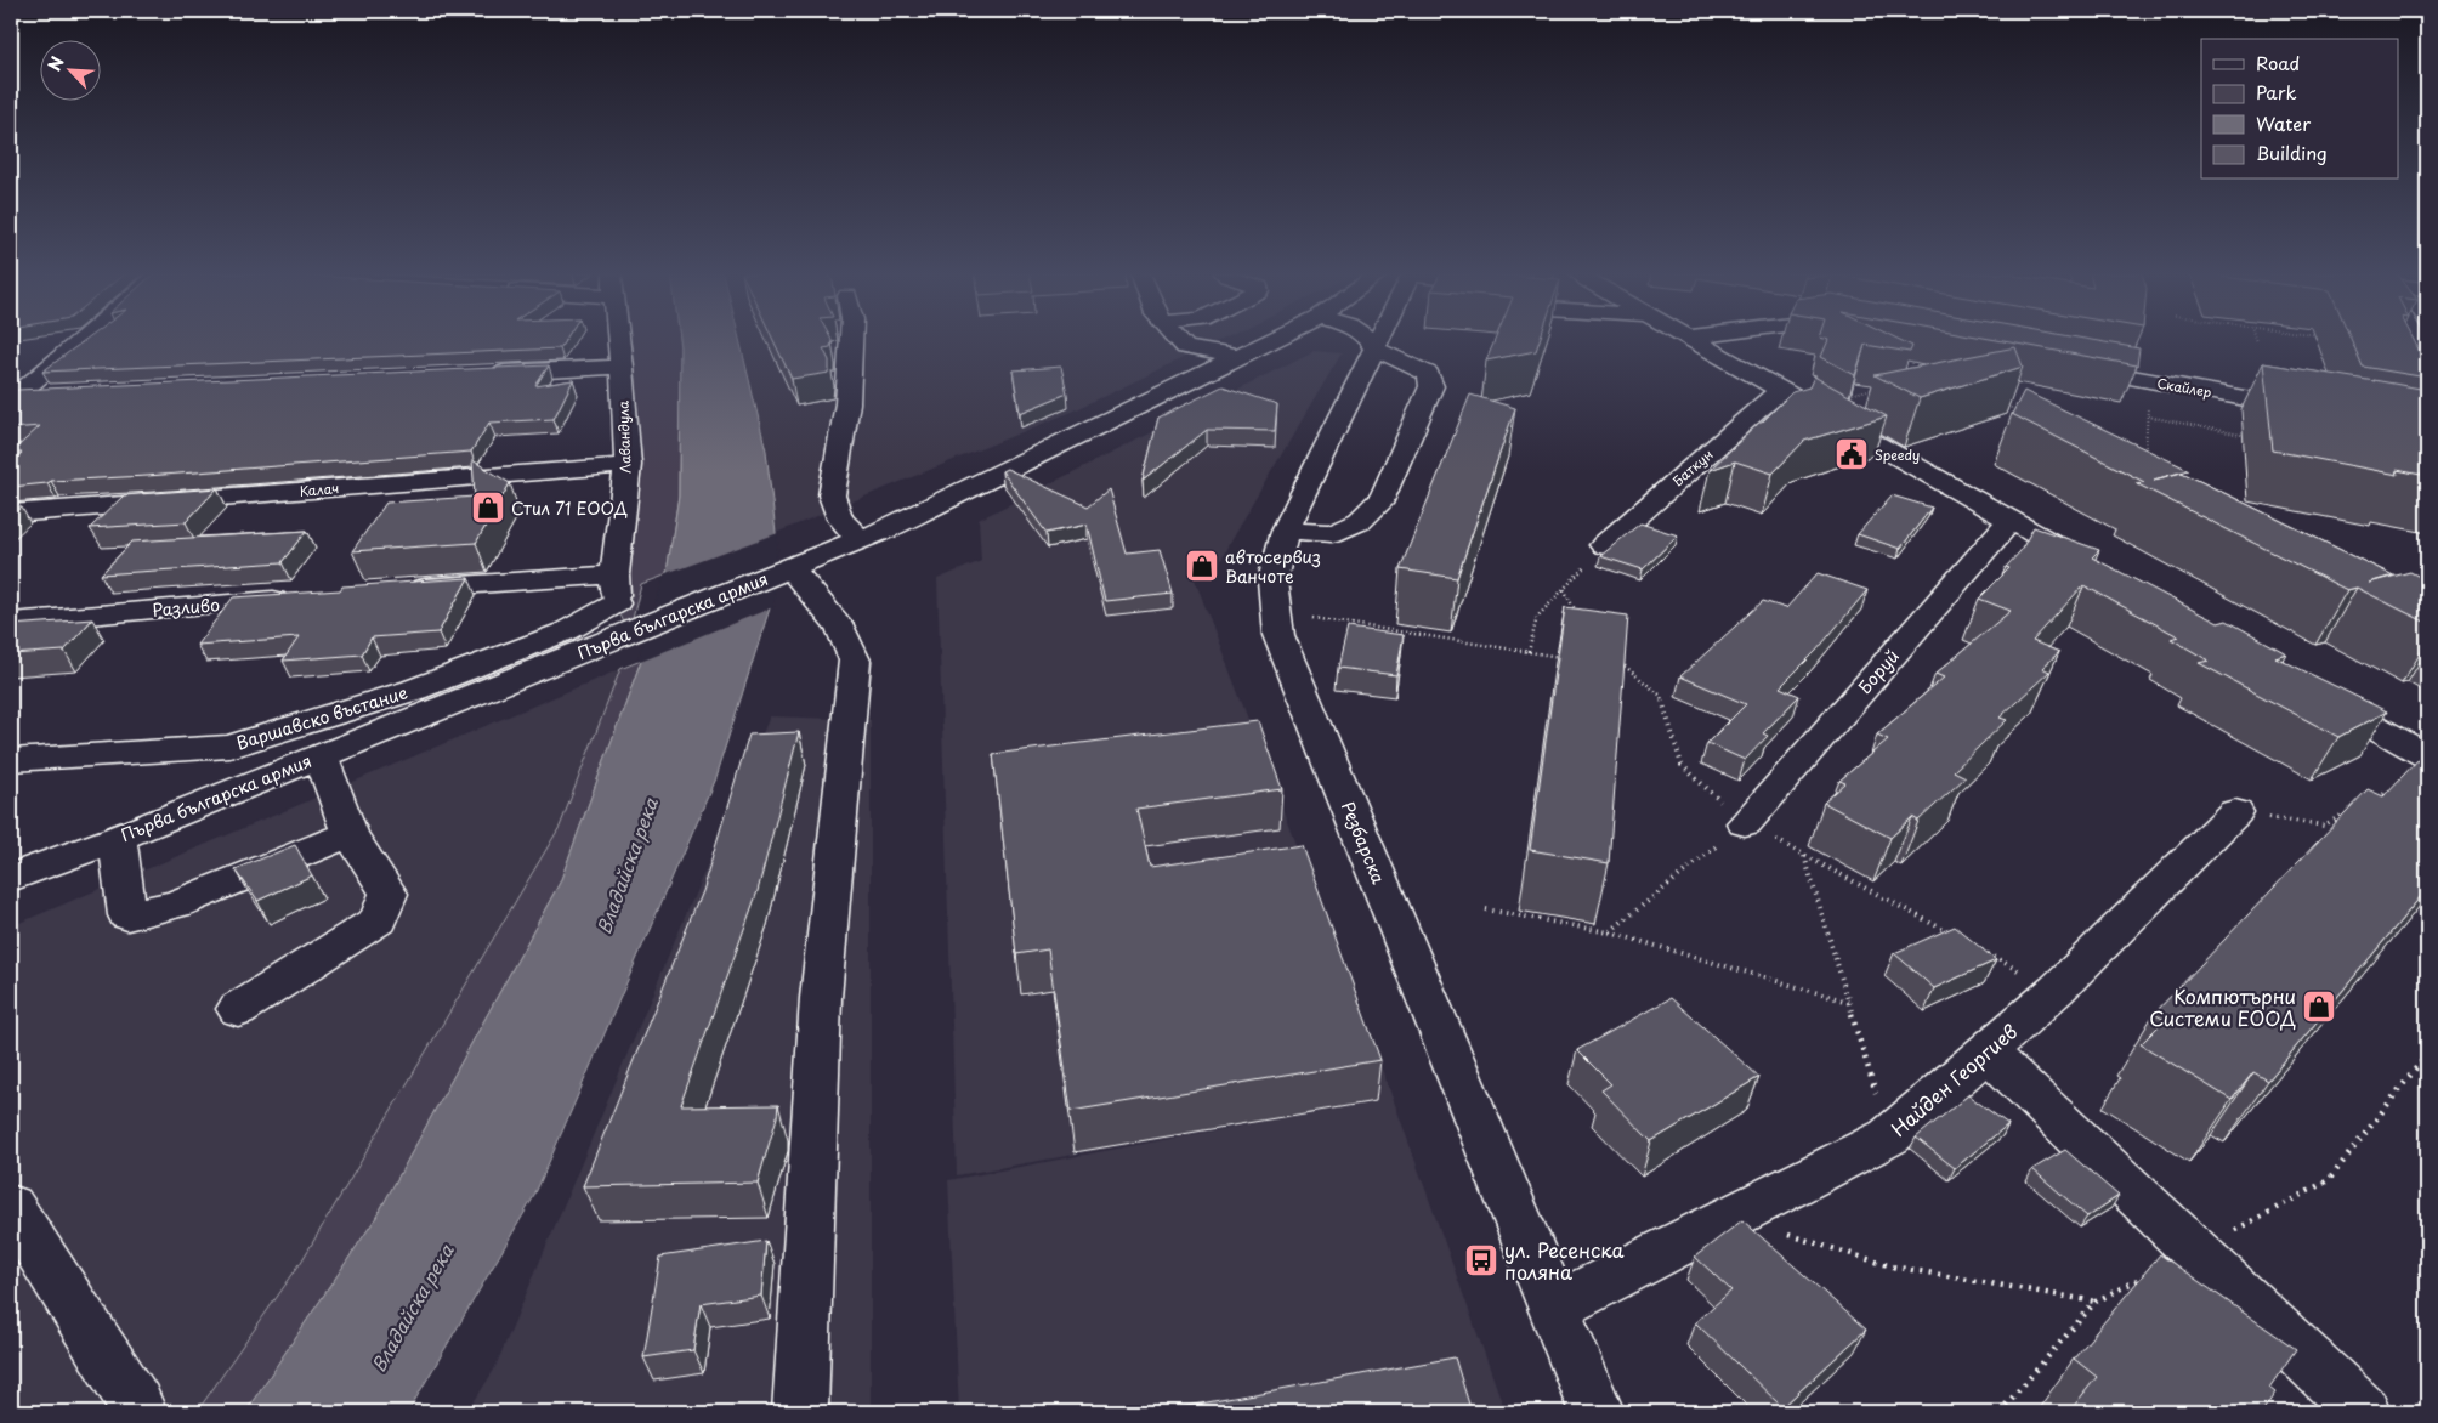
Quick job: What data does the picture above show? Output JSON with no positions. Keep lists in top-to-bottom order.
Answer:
{
  "streets": {
    "street": [
      "Скайлер",
      "Лавандула",
      "Баткун",
      "Калач",
      "Разливо",
      "Първа българска армия",
      "Боруй",
      "Варшавско въстание",
      "Резбарска",
      "Найден Георгиев"
    ]
  },
  "crossings": [
    ["Лавандула", "Калач"],
    ["Лавандула", "Първа българска армия"],
    ["Лавандула", "Варшавско въстание"],
    ["Първа българска армия", "Варшавско въстание"],
    ["Резбарска", "Найден Георгиев"]
  ],
  "water": ["Владайска река"],
  "places": {
    "public building": ["Speedy"],
    "shop": ["Стил 71 ЕООД", "автосервиз Ванчоте", "Компютърни Системи ЕООД"],
    "bus stop": ["ул. Ресенска поляна"]
  },
  "legend": [
    "Road",
    "Park",
    "Water",
    "Building"
  ],
  "north": "top left"
}
